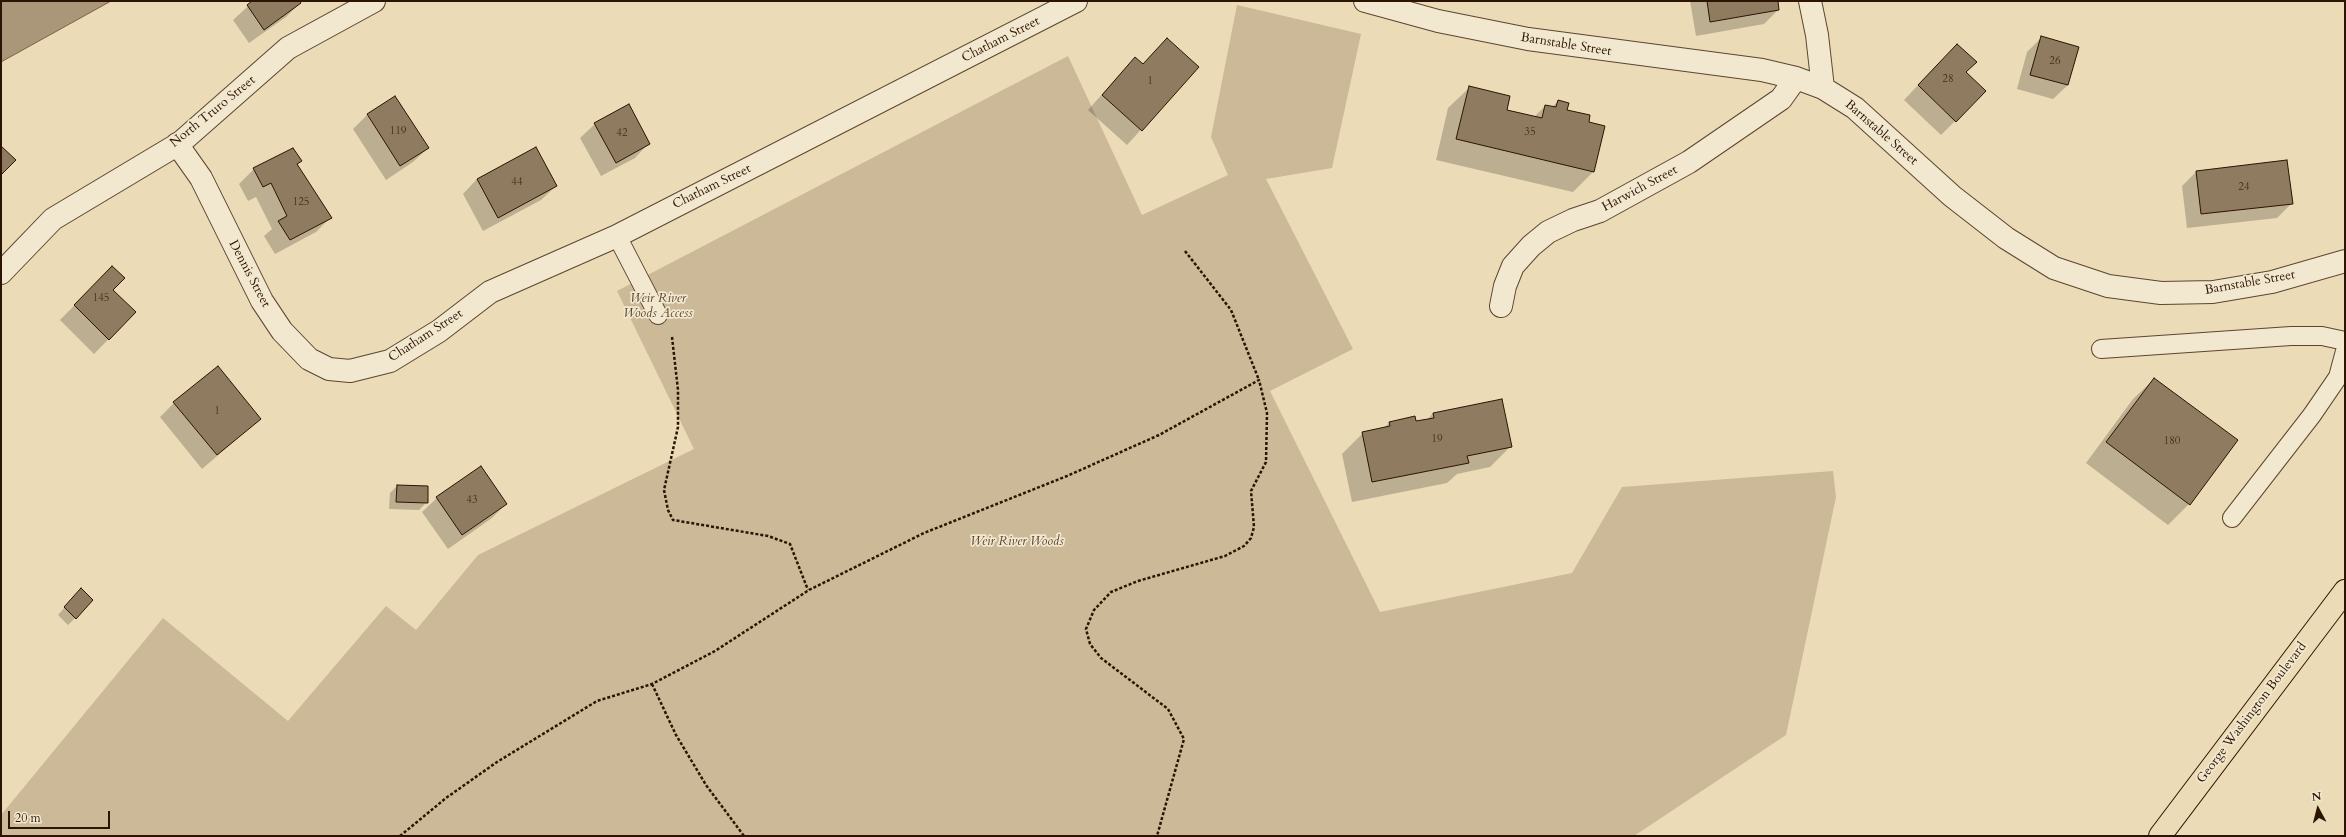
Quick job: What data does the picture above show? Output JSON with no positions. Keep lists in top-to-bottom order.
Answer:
{
  "streets": {
    "main road": ["George Washington Boulevard"],
    "street": [
      "Chatham Street",
      "Barnstable Street",
      "North Truro Street",
      "Harwich Street",
      "Dennis Street"
    ]
  },
  "crossings": [
    ["Chatham Street", "Dennis Street"],
    ["Barnstable Street", "Harwich Street"],
    ["North Truro Street", "Dennis Street"]
  ],
  "parks": ["Weir River Woods Access", "Weir River Woods"],
  "house_numbers": [
    "26",
    "28",
    "1",
    "119",
    "35",
    "42",
    "44",
    "24",
    "125",
    "145",
    "1",
    "19",
    "180",
    "43"
  ],
  "scale_bar": "20 m",
  "north": "top"
}
